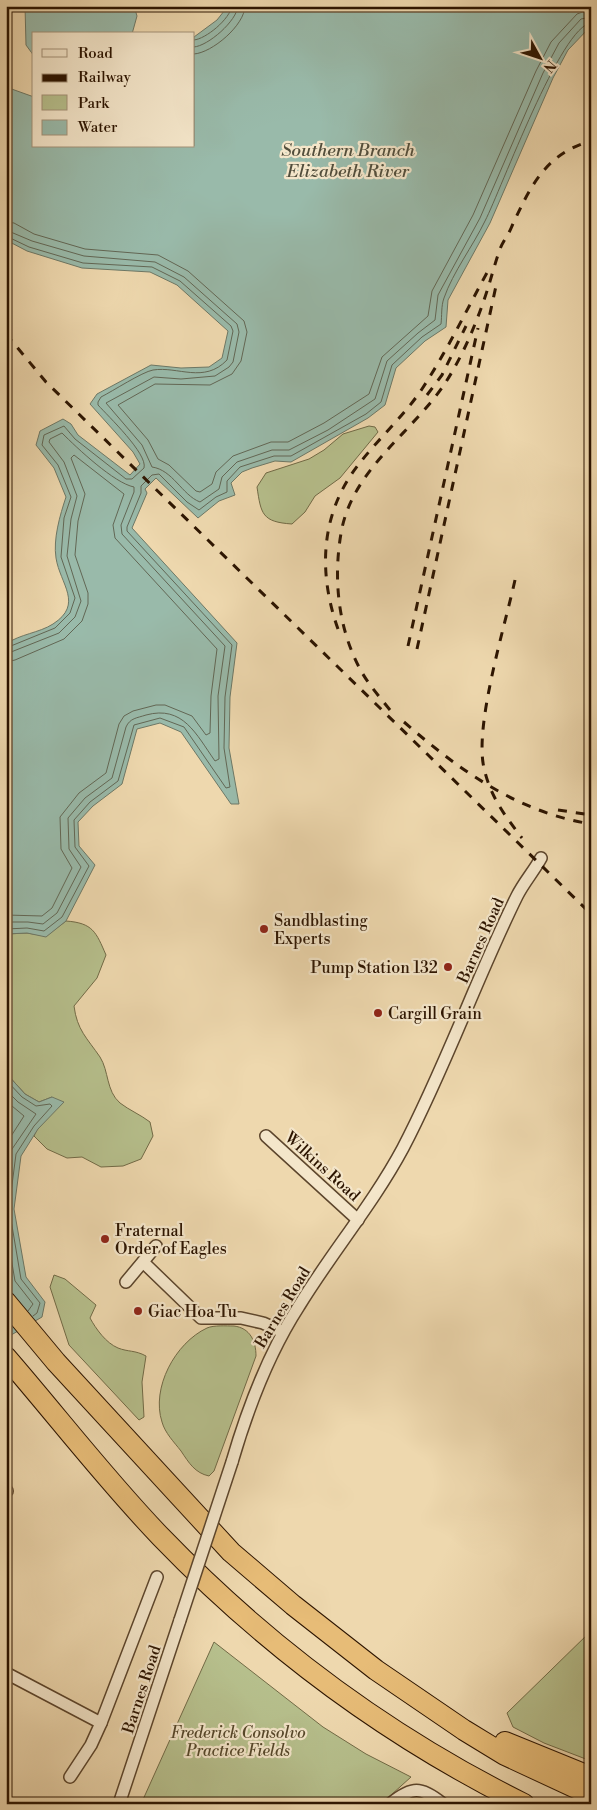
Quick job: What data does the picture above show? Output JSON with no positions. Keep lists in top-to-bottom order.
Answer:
{
  "streets": {
    "street": ["Barnes Road", "Wilkins Road"]
  },
  "crossings": [
    ["Barnes Road", "Wilkins Road"]
  ],
  "water": ["Southern Branch Elizabeth River"],
  "parks": ["Frederick Consolvo Practice Fields"],
  "places": [
    "Sandblasting Experts",
    "Pump Station 132",
    "Cargill Grain",
    "Fraternal Order of Eagles",
    "Giac Hoa Tu"
  ],
  "legend": [
    "Road",
    "Railway",
    "Park",
    "Water"
  ],
  "north": "bottom right"
}
